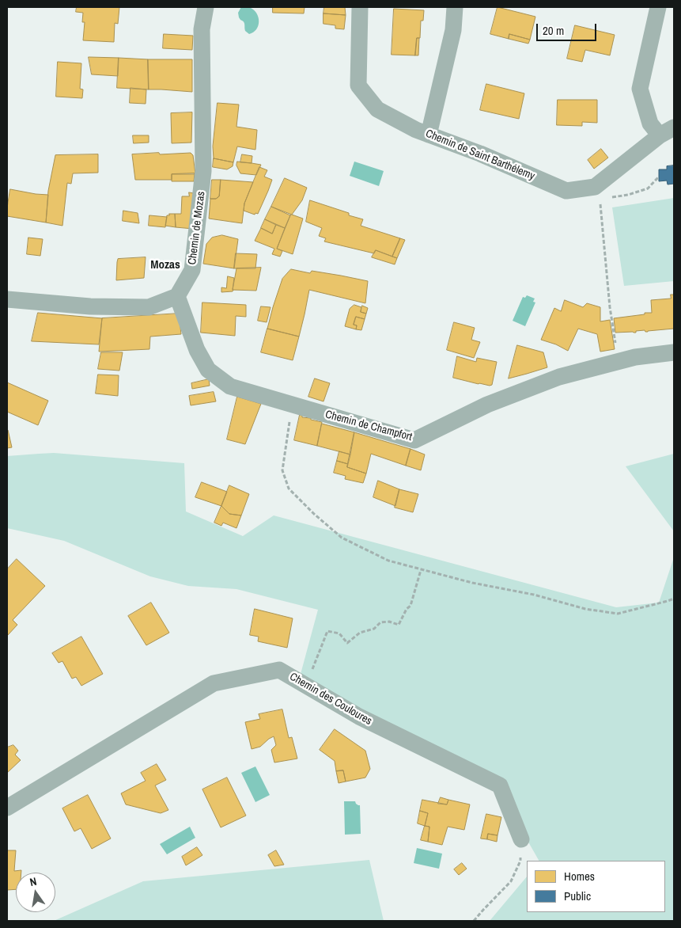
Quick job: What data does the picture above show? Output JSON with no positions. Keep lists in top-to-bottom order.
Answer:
{
  "streets": {
    "street": [
      "Chemin de Saint Barthélemy",
      "Chemin de Mozas",
      "Chemin de Champfort",
      "Chemin des Couloures"
    ]
  },
  "crossings": [
    ["Chemin de Mozas", "Chemin de Champfort"]
  ],
  "districts": ["Mozas"],
  "legend": ["Homes", "Public"],
  "scale_bar": "20 m",
  "north": "top"
}
